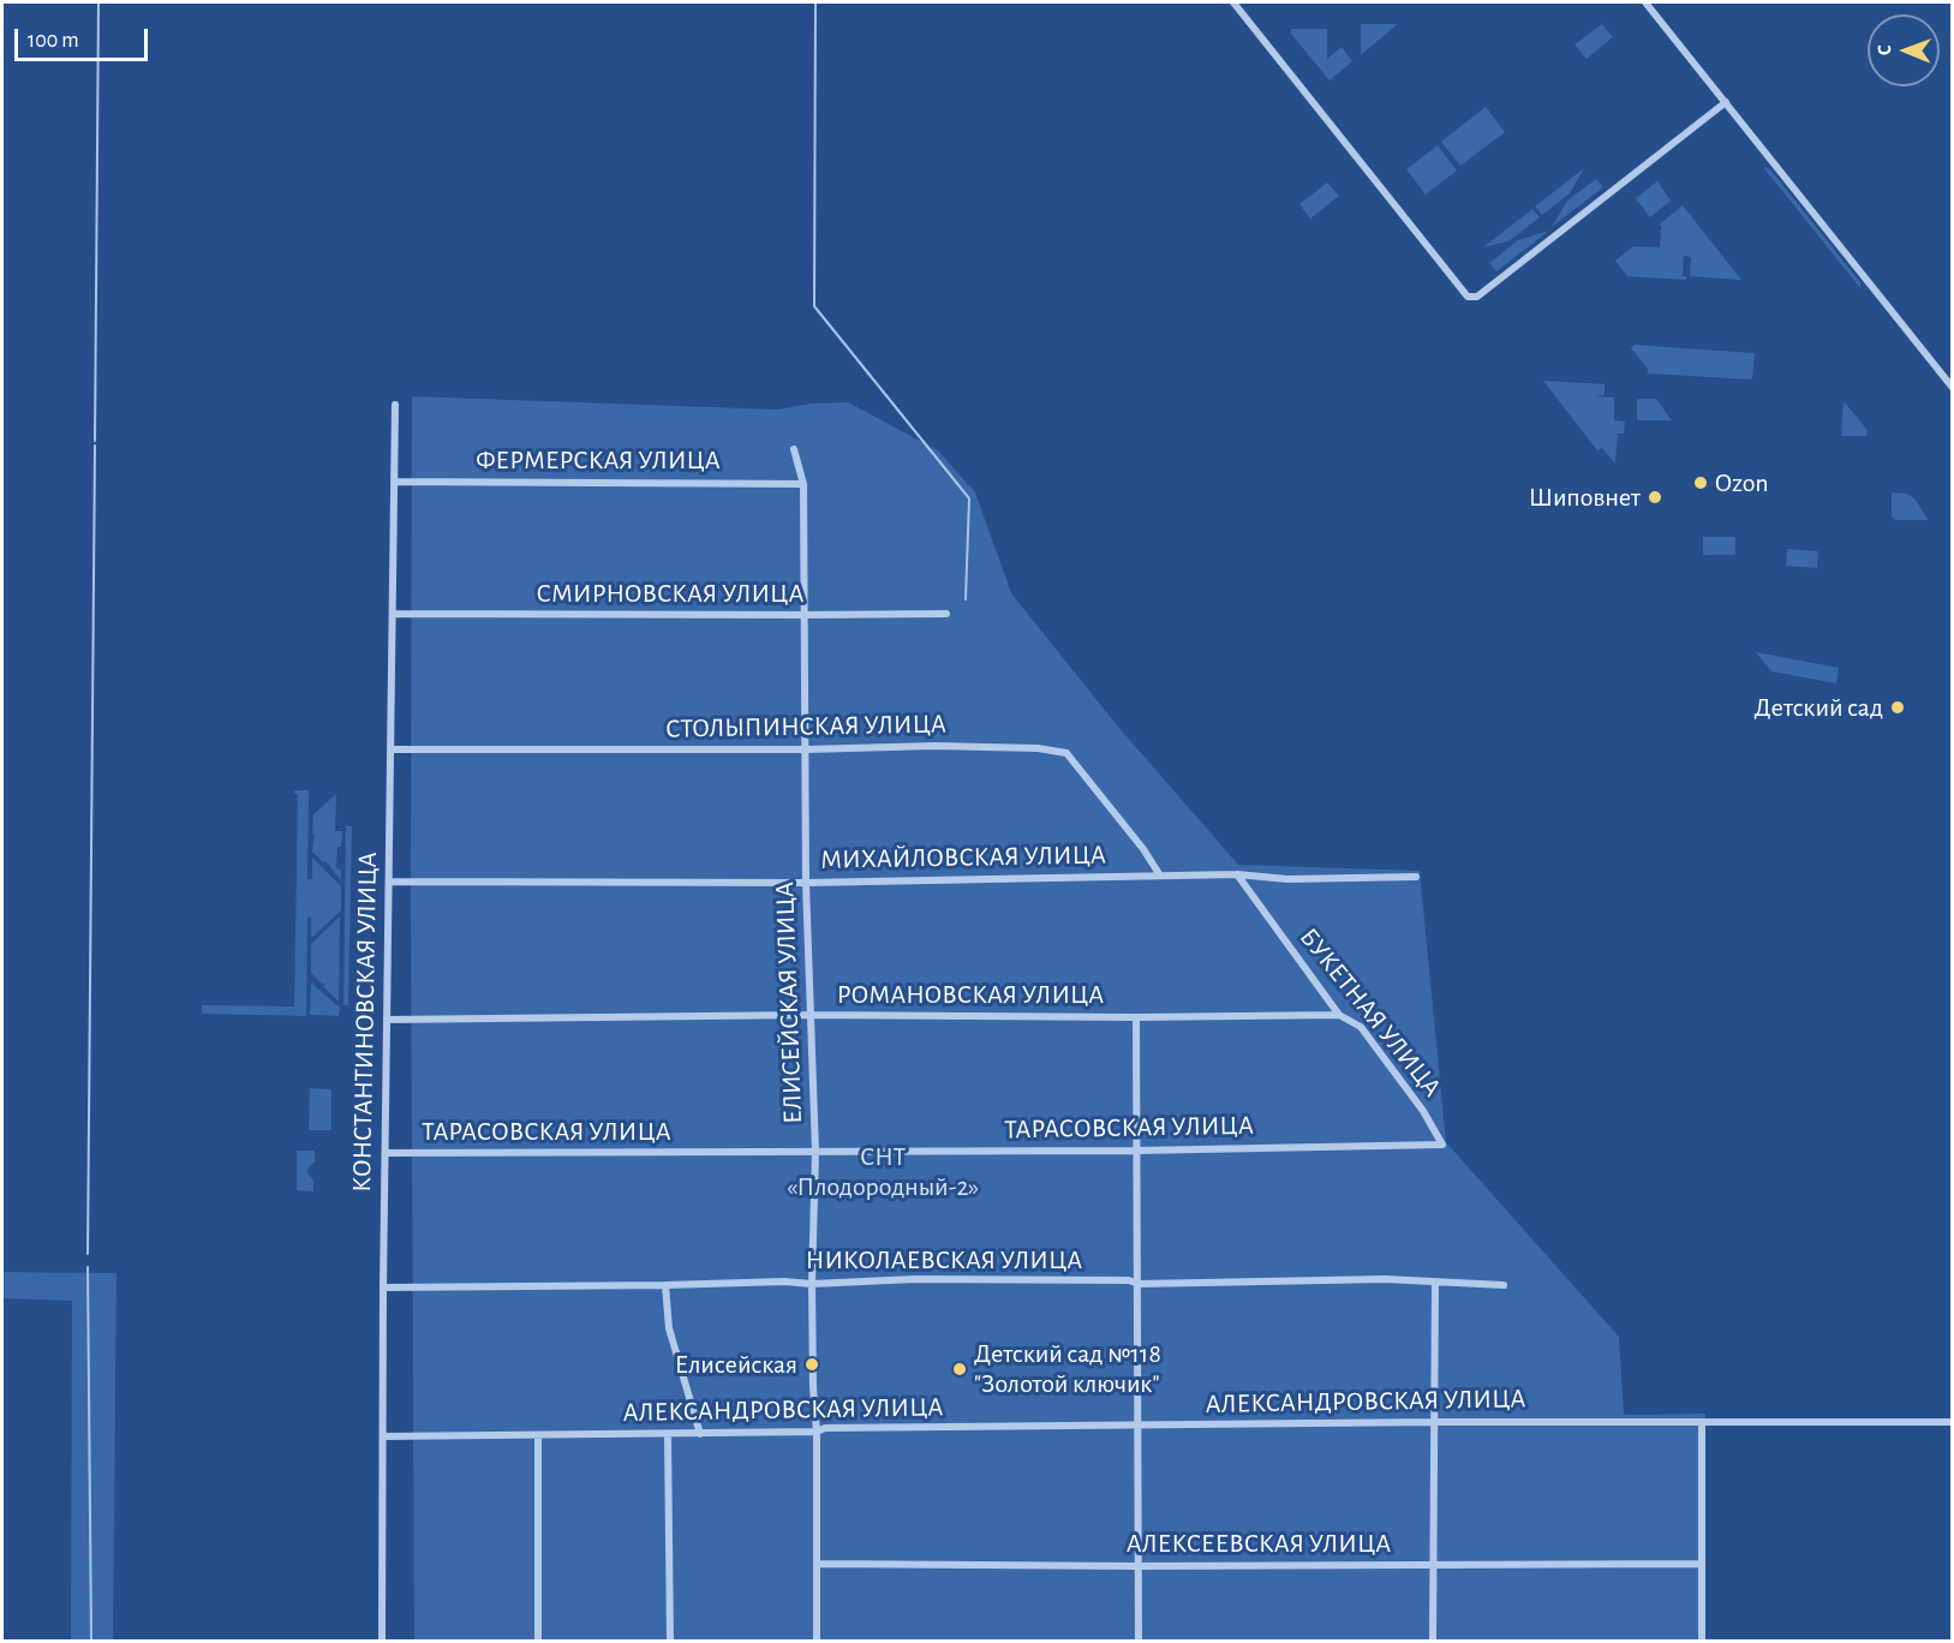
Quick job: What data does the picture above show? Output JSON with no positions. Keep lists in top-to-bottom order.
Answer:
{
  "streets": {
    "street": [
      "ФЕРМЕРСКАЯ УЛИЦА",
      "СМИРНОВСКАЯ УЛИЦА",
      "СТОЛЫПИНСКАЯ УЛИЦА",
      "МИХАЙЛОВСКАЯ УЛИЦА",
      "РОМАНОВСКАЯ УЛИЦА",
      "ЕЛИСЕЙСКАЯ УЛИЦА",
      "БУКЕТНАЯ УЛИЦА",
      "КОНСТАНТИНОВСКАЯ УЛИЦА",
      "ТАРАСОВСКАЯ УЛИЦА",
      "НИКОЛАЕВСКАЯ УЛИЦА",
      "АЛЕКСАНДРОВСКАЯ УЛИЦА",
      "АЛЕКСЕЕВСКАЯ УЛИЦА"
    ]
  },
  "crossings": [
    ["ФЕРМЕРСКАЯ УЛИЦА", "ЕЛИСЕЙСКАЯ УЛИЦА"],
    ["ФЕРМЕРСКАЯ УЛИЦА", "КОНСТАНТИНОВСКАЯ УЛИЦА"],
    ["СМИРНОВСКАЯ УЛИЦА", "ЕЛИСЕЙСКАЯ УЛИЦА"],
    ["СМИРНОВСКАЯ УЛИЦА", "КОНСТАНТИНОВСКАЯ УЛИЦА"],
    ["СТОЛЫПИНСКАЯ УЛИЦА", "МИХАЙЛОВСКАЯ УЛИЦА"],
    ["СТОЛЫПИНСКАЯ УЛИЦА", "ЕЛИСЕЙСКАЯ УЛИЦА"],
    ["СТОЛЫПИНСКАЯ УЛИЦА", "КОНСТАНТИНОВСКАЯ УЛИЦА"],
    ["МИХАЙЛОВСКАЯ УЛИЦА", "ЕЛИСЕЙСКАЯ УЛИЦА"],
    ["МИХАЙЛОВСКАЯ УЛИЦА", "БУКЕТНАЯ УЛИЦА"],
    ["МИХАЙЛОВСКАЯ УЛИЦА", "КОНСТАНТИНОВСКАЯ УЛИЦА"],
    ["РОМАНОВСКАЯ УЛИЦА", "ЕЛИСЕЙСКАЯ УЛИЦА"],
    ["РОМАНОВСКАЯ УЛИЦА", "БУКЕТНАЯ УЛИЦА"],
    ["РОМАНОВСКАЯ УЛИЦА", "КОНСТАНТИНОВСКАЯ УЛИЦА"],
    ["ЕЛИСЕЙСКАЯ УЛИЦА", "ТАРАСОВСКАЯ УЛИЦА"],
    ["ЕЛИСЕЙСКАЯ УЛИЦА", "НИКОЛАЕВСКАЯ УЛИЦА"],
    ["ЕЛИСЕЙСКАЯ УЛИЦА", "АЛЕКСАНДРОВСКАЯ УЛИЦА"],
    ["ЕЛИСЕЙСКАЯ УЛИЦА", "АЛЕКСЕЕВСКАЯ УЛИЦА"],
    ["БУКЕТНАЯ УЛИЦА", "ТАРАСОВСКАЯ УЛИЦА"],
    ["КОНСТАНТИНОВСКАЯ УЛИЦА", "ТАРАСОВСКАЯ УЛИЦА"],
    ["КОНСТАНТИНОВСКАЯ УЛИЦА", "НИКОЛАЕВСКАЯ УЛИЦА"],
    ["КОНСТАНТИНОВСКАЯ УЛИЦА", "АЛЕКСАНДРОВСКАЯ УЛИЦА"]
  ],
  "parks": ["СНТ «Плодородный-2»"],
  "places": [
    "Ozon",
    "Шиповнет",
    "Детский сад",
    "Елисейская",
    "Детский сад №118 \"Золотой ключик\""
  ],
  "scale_bar": "100 m",
  "north": "left"
}
